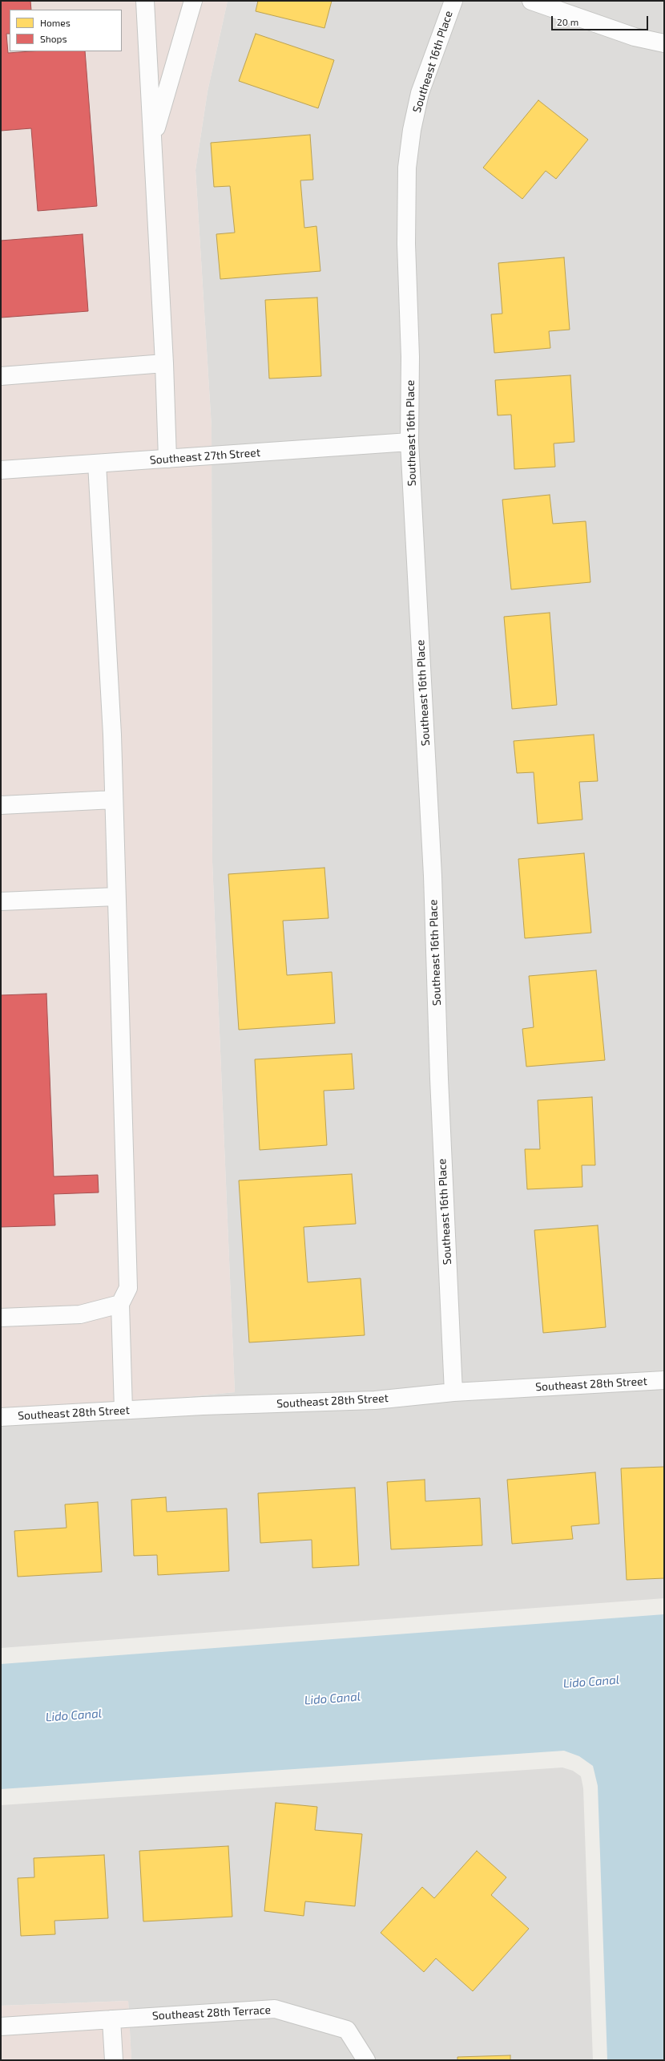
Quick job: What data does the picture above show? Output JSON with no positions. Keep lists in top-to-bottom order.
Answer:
{
  "streets": {
    "street": [
      "Southeast 16th Place",
      "Southeast 27th Street",
      "Southeast 28th Street",
      "Southeast 28th Terrace"
    ]
  },
  "crossings": [
    ["Southeast 16th Place", "Southeast 27th Street"],
    ["Southeast 16th Place", "Southeast 28th Street"]
  ],
  "water": ["Lido Canal"],
  "legend": ["Homes", "Shops"],
  "scale_bar": "20 m"
}
